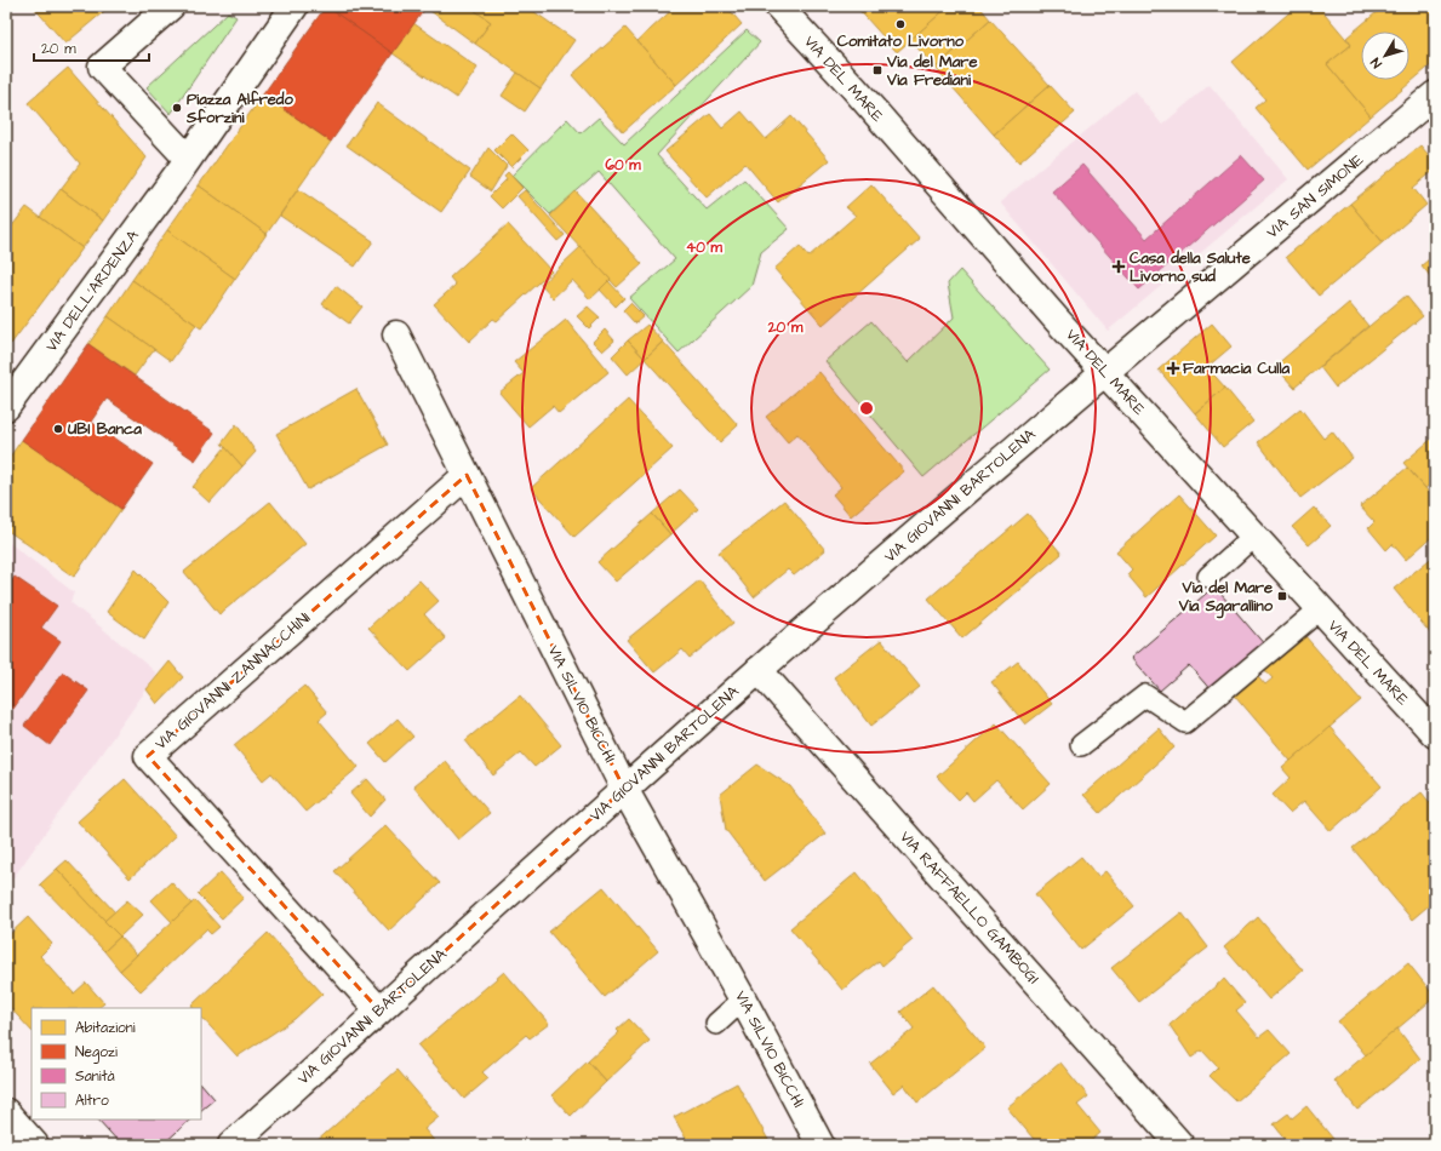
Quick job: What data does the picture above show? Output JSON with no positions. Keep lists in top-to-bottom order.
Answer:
{
  "streets": {
    "street": [
      "VIA DEL MARE",
      "VIA SAN SIMONE",
      "VIA DELL'ARDENZA",
      "VIA GIOVANNI BARTOLENA",
      "VIA GIOVANNI ZANNACCHINI",
      "VIA SILVIO BICCHI",
      "VIA RAFFAELLO GAMBOGI"
    ]
  },
  "crossings": [
    ["VIA DEL MARE", "VIA SAN SIMONE"],
    ["VIA DEL MARE", "VIA GIOVANNI BARTOLENA"],
    ["VIA SAN SIMONE", "VIA GIOVANNI BARTOLENA"],
    ["VIA GIOVANNI BARTOLENA", "VIA GIOVANNI ZANNACCHINI"],
    ["VIA GIOVANNI BARTOLENA", "VIA SILVIO BICCHI"],
    ["VIA GIOVANNI BARTOLENA", "VIA RAFFAELLO GAMBOGI"],
    ["VIA GIOVANNI ZANNACCHINI", "VIA SILVIO BICCHI"]
  ],
  "places": {
    "other": ["Comitato Livorno", "Piazza Alfredo Sforzini", "UBI Banca"],
    "transit": ["Via del Mare Via Frediani", "Via del Mare Via Sgarallino"],
    "health": ["Casa della Salute Livorno sud", "Farmacia Culla"]
  },
  "legend": [
    "Abitazioni",
    "Negozi",
    "Sanità",
    "Altro"
  ],
  "scale_bar": "20 m",
  "north": "bottom left",
  "rings": ["60 m", "40 m", "20 m"]
}
